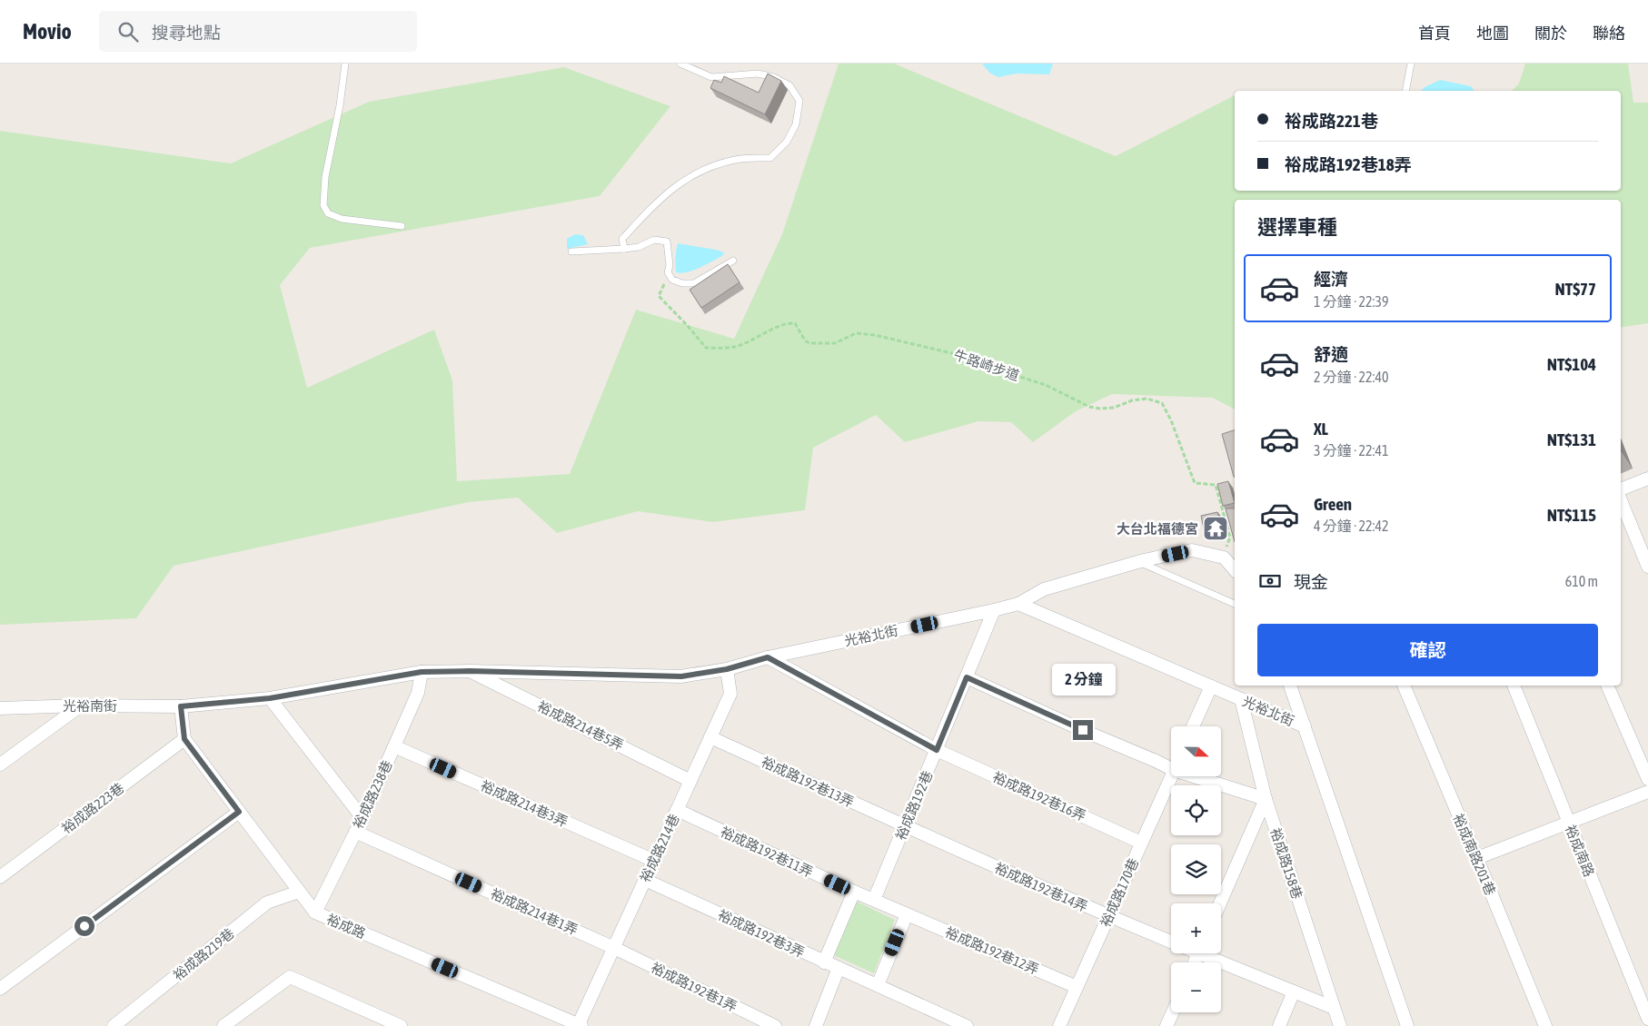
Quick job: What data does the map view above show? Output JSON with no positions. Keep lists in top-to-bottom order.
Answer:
{
  "streets": {
    "street": [
      "光裕北街",
      "光裕南街",
      "裕成路214巷5弄",
      "裕成路192巷13弄",
      "裕成路238巷",
      "裕成路192巷16弄",
      "裕成路214巷3弄",
      "裕成路192巷",
      "裕成路223巷",
      "裕成路214巷",
      "裕成南路",
      "裕成路192巷11弄",
      "裕成南路201巷",
      "裕成路158巷",
      "裕成路192巷14弄",
      "裕成路170巷",
      "裕成路214巷1弄",
      "裕成路",
      "裕成路192巷3弄",
      "裕成路192巷12弄",
      "裕成路219巷",
      "裕成路192巷1弄"
    ],
    "path": ["牛路崎步道"]
  },
  "crossings": [
    ["光裕北街", "光裕南街"],
    ["光裕北街", "裕成路214巷5弄"],
    ["光裕北街", "裕成路238巷"],
    ["光裕北街", "裕成路192巷16弄"],
    ["光裕北街", "裕成路192巷"],
    ["光裕北街", "裕成路214巷"],
    ["光裕北街", "裕成路158巷"],
    ["裕成路214巷5弄", "裕成路214巷"],
    ["裕成路192巷13弄", "裕成路192巷"],
    ["裕成路192巷13弄", "裕成路214巷"],
    ["裕成路192巷13弄", "裕成路192巷14弄"],
    ["裕成路238巷", "裕成路214巷3弄"],
    ["裕成路238巷", "裕成路214巷1弄"],
    ["裕成路238巷", "裕成路"],
    ["裕成路192巷16弄", "裕成路192巷"],
    ["裕成路192巷16弄", "裕成路170巷"],
    ["裕成路214巷3弄", "裕成路214巷"],
    ["裕成路192巷", "裕成路192巷11弄"],
    ["裕成路192巷", "裕成路192巷14弄"],
    ["裕成路223巷", "裕成路"],
    ["裕成路214巷", "裕成路192巷11弄"],
    ["裕成路214巷", "裕成路214巷1弄"],
    ["裕成路214巷", "裕成路"],
    ["裕成路214巷", "裕成路192巷3弄"],
    ["裕成路214巷", "裕成路192巷1弄"],
    ["裕成路192巷11弄", "裕成路192巷12弄"],
    ["裕成路158巷", "裕成路192巷14弄"],
    ["裕成路192巷14弄", "裕成路170巷"],
    ["裕成路170巷", "裕成路192巷12弄"],
    ["裕成路214巷1弄", "裕成路192巷1弄"],
    ["裕成路", "裕成路219巷"]
  ],
  "places": {
    "temple": ["大台北福德宮"]
  },
  "north": "right",
  "page": {
    "header": "Movio",
    "search": "搜尋地點",
    "nav": [
      "首頁",
      "地圖",
      "關於",
      "聯絡"
    ],
    "banner": ["裕成路221巷", "裕成路192巷18弄"],
    "heading": "選擇車種",
    "list": [
      {
        "name": "經濟",
        "note": "1 分鐘 · 22:39",
        "value": "NT$77"
      },
      {
        "name": "舒適",
        "note": "2 分鐘 · 22:40",
        "value": "NT$104"
      },
      {
        "name": "XL",
        "note": "3 分鐘 · 22:41",
        "value": "NT$131"
      },
      {
        "name": "Green",
        "note": "4 分鐘 · 22:42",
        "value": "NT$115"
      }
    ],
    "pay": ["現金", "610 m"],
    "buttons": "確認",
    "bubble": "2 分鐘",
    "map_buttons": ["+", "−"]
  }
}
